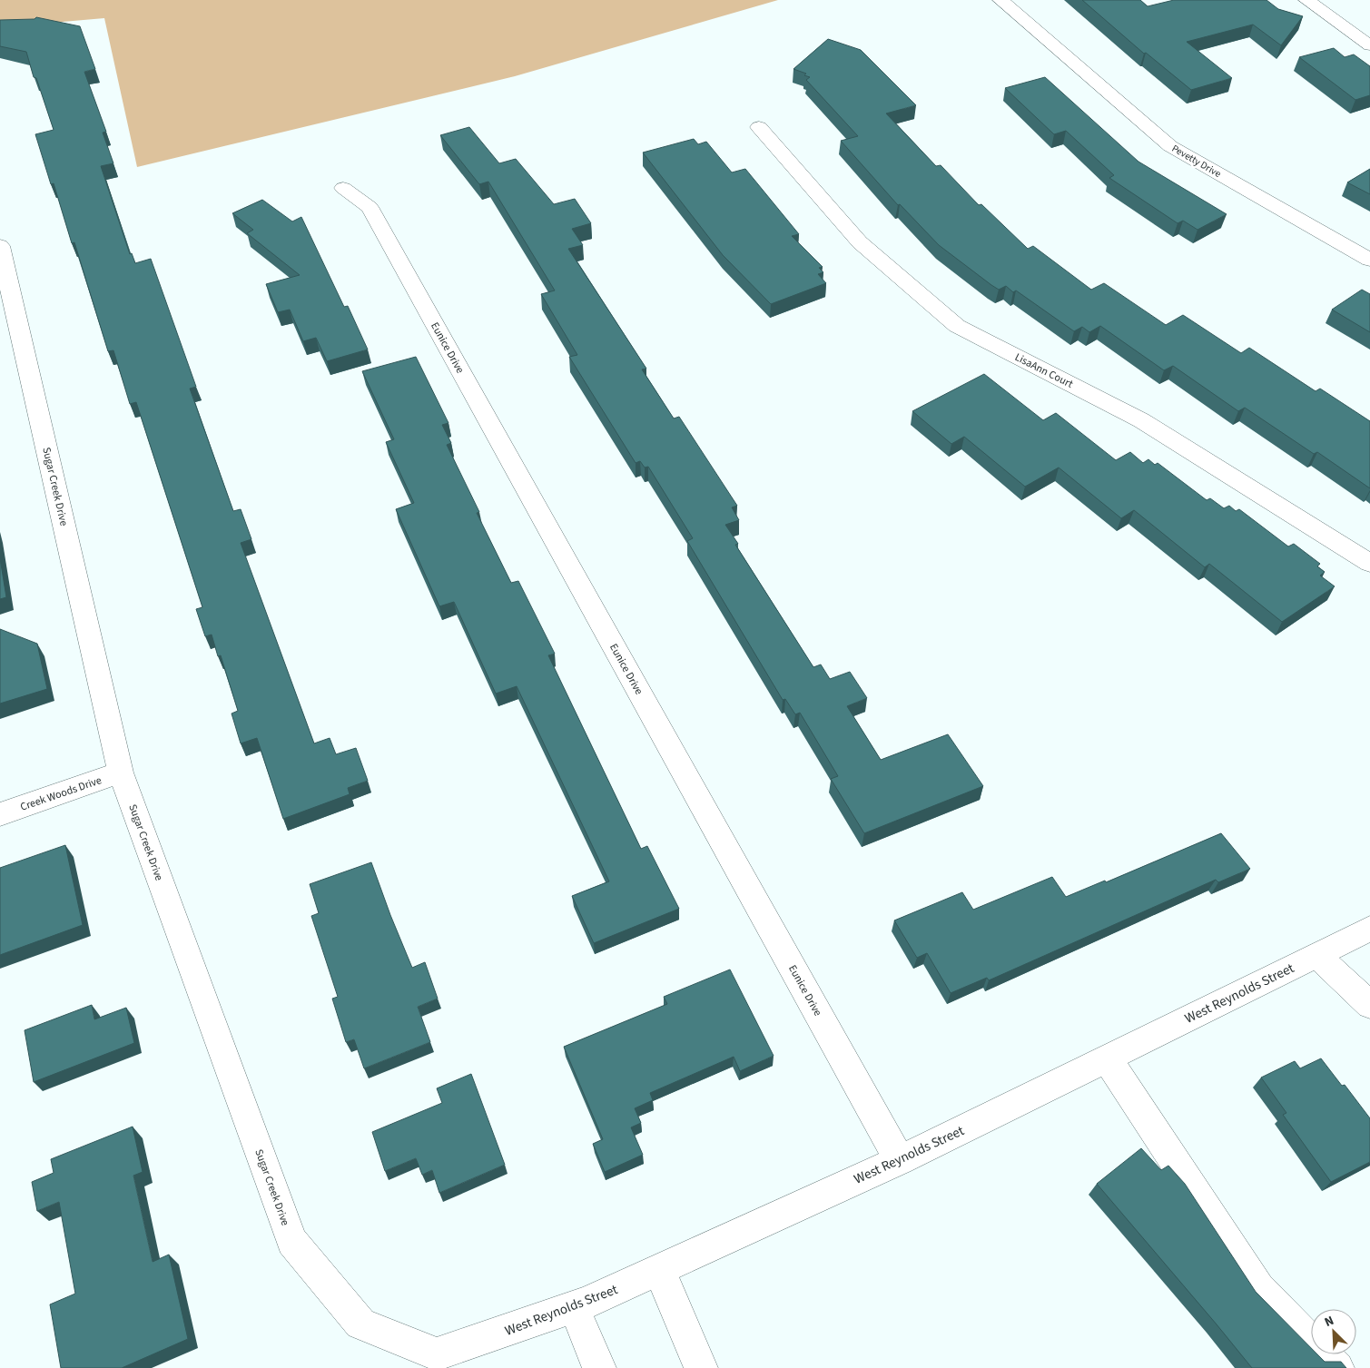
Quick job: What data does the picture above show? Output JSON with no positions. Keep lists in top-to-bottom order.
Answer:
{
  "streets": {
    "street": [
      "Pevetty Drive",
      "Eunice Drive",
      "LisaAnn Court",
      "Sugar Creek Drive",
      "Creek Woods Drive",
      "West Reynolds Street"
    ]
  },
  "crossings": [
    ["Eunice Drive", "West Reynolds Street"],
    ["Sugar Creek Drive", "Creek Woods Drive"],
    ["Sugar Creek Drive", "West Reynolds Street"]
  ],
  "north": "top left"
}
